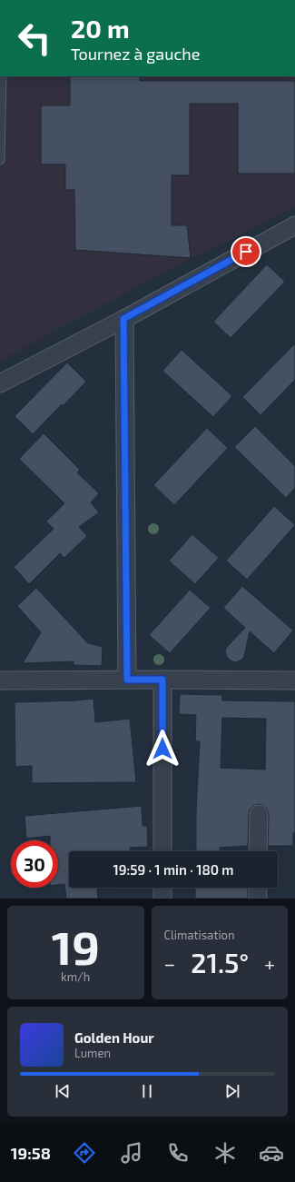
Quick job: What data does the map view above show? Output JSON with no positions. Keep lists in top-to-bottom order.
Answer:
{
  "page": {
    "turn": ["20 m", "Tournez à gauche"],
    "limit": "30",
    "trip": "19:59 · 1 min · 180 m",
    "tile": [
      ["19", "km/h"],
      "Climatisation"
    ],
    "heat": ["−", "21.5°", "+"],
    "song": ["Golden Hour", "Lumen"],
    "tabs": "19:58"
  }
}
